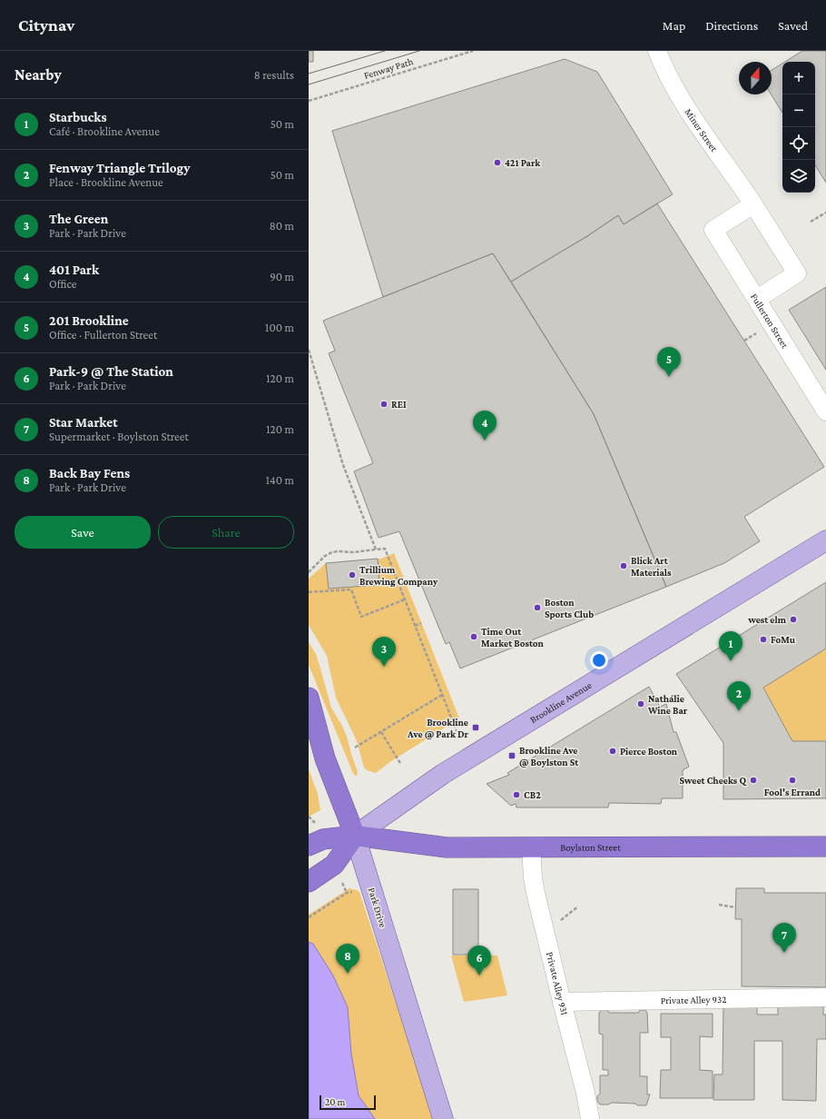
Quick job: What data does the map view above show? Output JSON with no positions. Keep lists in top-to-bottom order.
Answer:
{
  "streets": {
    "highway": ["Brookline Avenue", "Boylston Street", "Park Drive"],
    "street": [
      "Miner Street",
      "Fullerton Street",
      "Private Alley 931",
      "Private Alley 932"
    ],
    "path": ["Fenway Path"]
  },
  "crossings": [
    ["Miner Street", "Fullerton Street"],
    ["Brookline Avenue", "Boylston Street"],
    ["Brookline Avenue", "Park Drive"],
    ["Boylston Street", "Park Drive"],
    ["Boylston Street", "Private Alley 931"],
    ["Private Alley 931", "Private Alley 932"]
  ],
  "places": {
    "other": [
      "421 Park",
      "REI",
      "Blick Art Materials",
      "Trillium Brewing Company",
      "Boston Sports Club",
      "west elm",
      "Time Out Market Boston",
      "FoMu",
      "Nathálie Wine Bar",
      "Pierce Boston",
      "Sweet Cheeks Q",
      "Fool's Errand",
      "CB2"
    ],
    "transit": ["Brookline Ave @ Park Dr", "Brookline Ave @ Boylston St"]
  },
  "scale_bar": "20 m",
  "north": "top",
  "page": {
    "header": "Citynav",
    "nav": ["Map", "Directions", "Saved"],
    "heading": ["Nearby", "8 results"],
    "map_buttons": ["+", "−"],
    "list": [
      {
        "mark": "1",
        "name": "Starbucks",
        "note": "Café · Brookline Avenue",
        "value": "50 m"
      },
      {
        "mark": "2",
        "name": "Fenway Triangle Trilogy",
        "note": "Place · Brookline Avenue",
        "value": "50 m"
      },
      {
        "mark": "3",
        "name": "The Green",
        "note": "Park · Park Drive",
        "value": "80 m"
      },
      {
        "mark": "4",
        "name": "401 Park",
        "note": "Office",
        "value": "90 m"
      },
      {
        "mark": "5",
        "name": "201 Brookline",
        "note": "Office · Fullerton Street",
        "value": "100 m"
      },
      {
        "mark": "6",
        "name": "Park-9 @ The Station",
        "note": "Park · Park Drive",
        "value": "120 m"
      },
      {
        "mark": "7",
        "name": "Star Market",
        "note": "Supermarket · Boylston Street",
        "value": "120 m"
      },
      {
        "mark": "8",
        "name": "Back Bay Fens",
        "note": "Park · Park Drive",
        "value": "140 m"
      }
    ],
    "pins": [
      "5",
      "4",
      "1",
      "3",
      "2",
      "7",
      "8",
      "6"
    ],
    "buttons": ["Save", "Share"],
    "scale": "20 m"
  }
}
